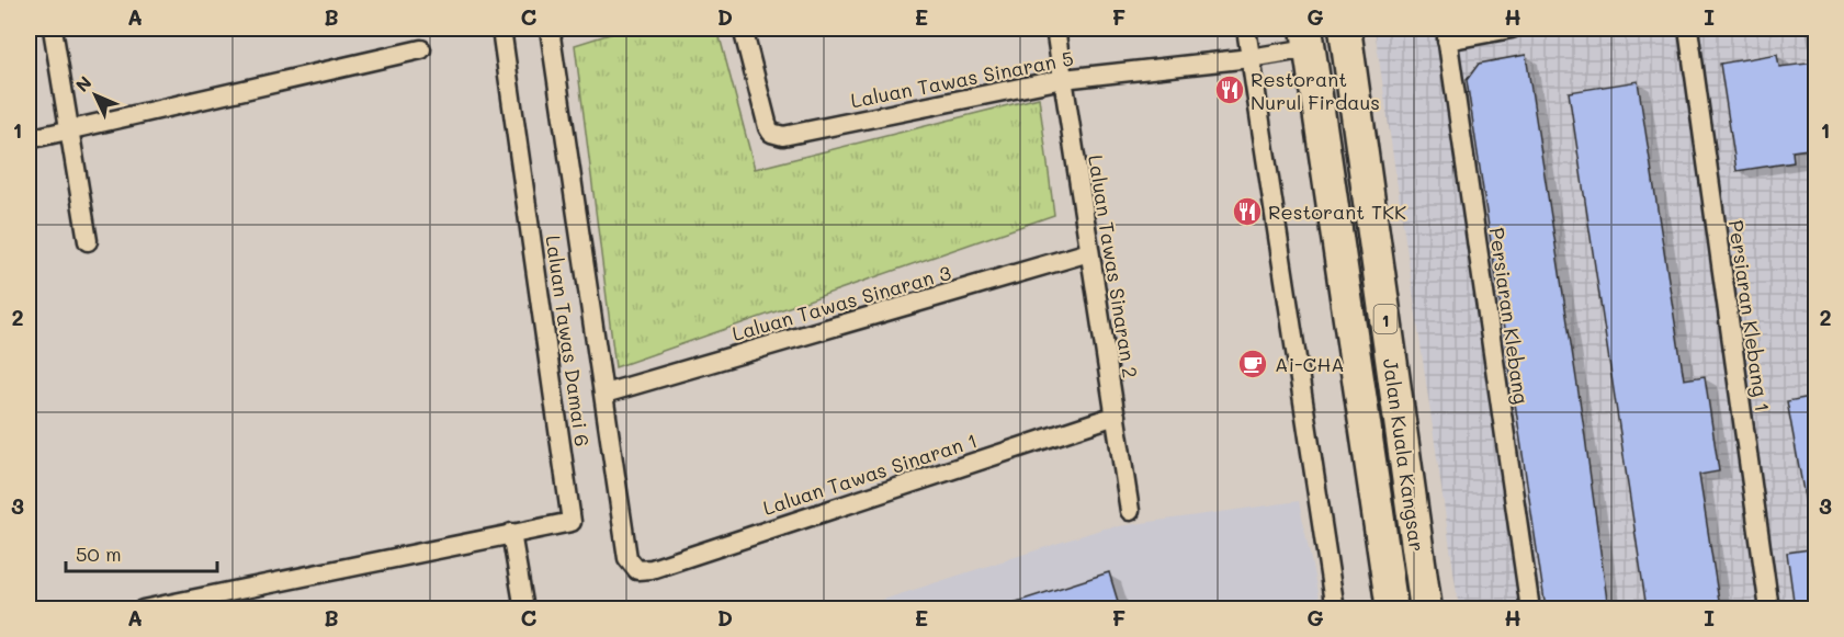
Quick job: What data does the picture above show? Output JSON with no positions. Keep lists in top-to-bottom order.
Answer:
{
  "streets": {
    "highway": ["1", "Jalan Kuala Kangsar"],
    "street": [
      "Laluan Tawas Sinaran 5",
      "Laluan Tawas Sinaran 2",
      "Laluan Tawas Sinaran 3",
      "Persiaran Klebang",
      "Persiaran Klebang 1",
      "Laluan Tawas Damai 6",
      "Laluan Tawas Sinaran 1"
    ]
  },
  "crossings": [
    ["Laluan Tawas Sinaran 5", "Laluan Tawas Sinaran 2"],
    ["Laluan Tawas Sinaran 5", "Jalan Kuala Kangsar"],
    ["Laluan Tawas Sinaran 2", "Laluan Tawas Sinaran 3"],
    ["Laluan Tawas Sinaran 2", "Laluan Tawas Sinaran 1"],
    ["Laluan Tawas Sinaran 3", "Laluan Tawas Sinaran 1"]
  ],
  "places": {
    "restaurant": ["Restorant Nurul Firdaus", "Restorant TKK"],
    "cafe": ["Ai-CHA"]
  },
  "scale_bar": "50 m",
  "north": "top left",
  "grid": {
    "columns": [
      "A",
      "B",
      "C",
      "D",
      "E",
      "F",
      "G",
      "H",
      "I"
    ],
    "rows": ["1", "2", "3"]
  }
}
